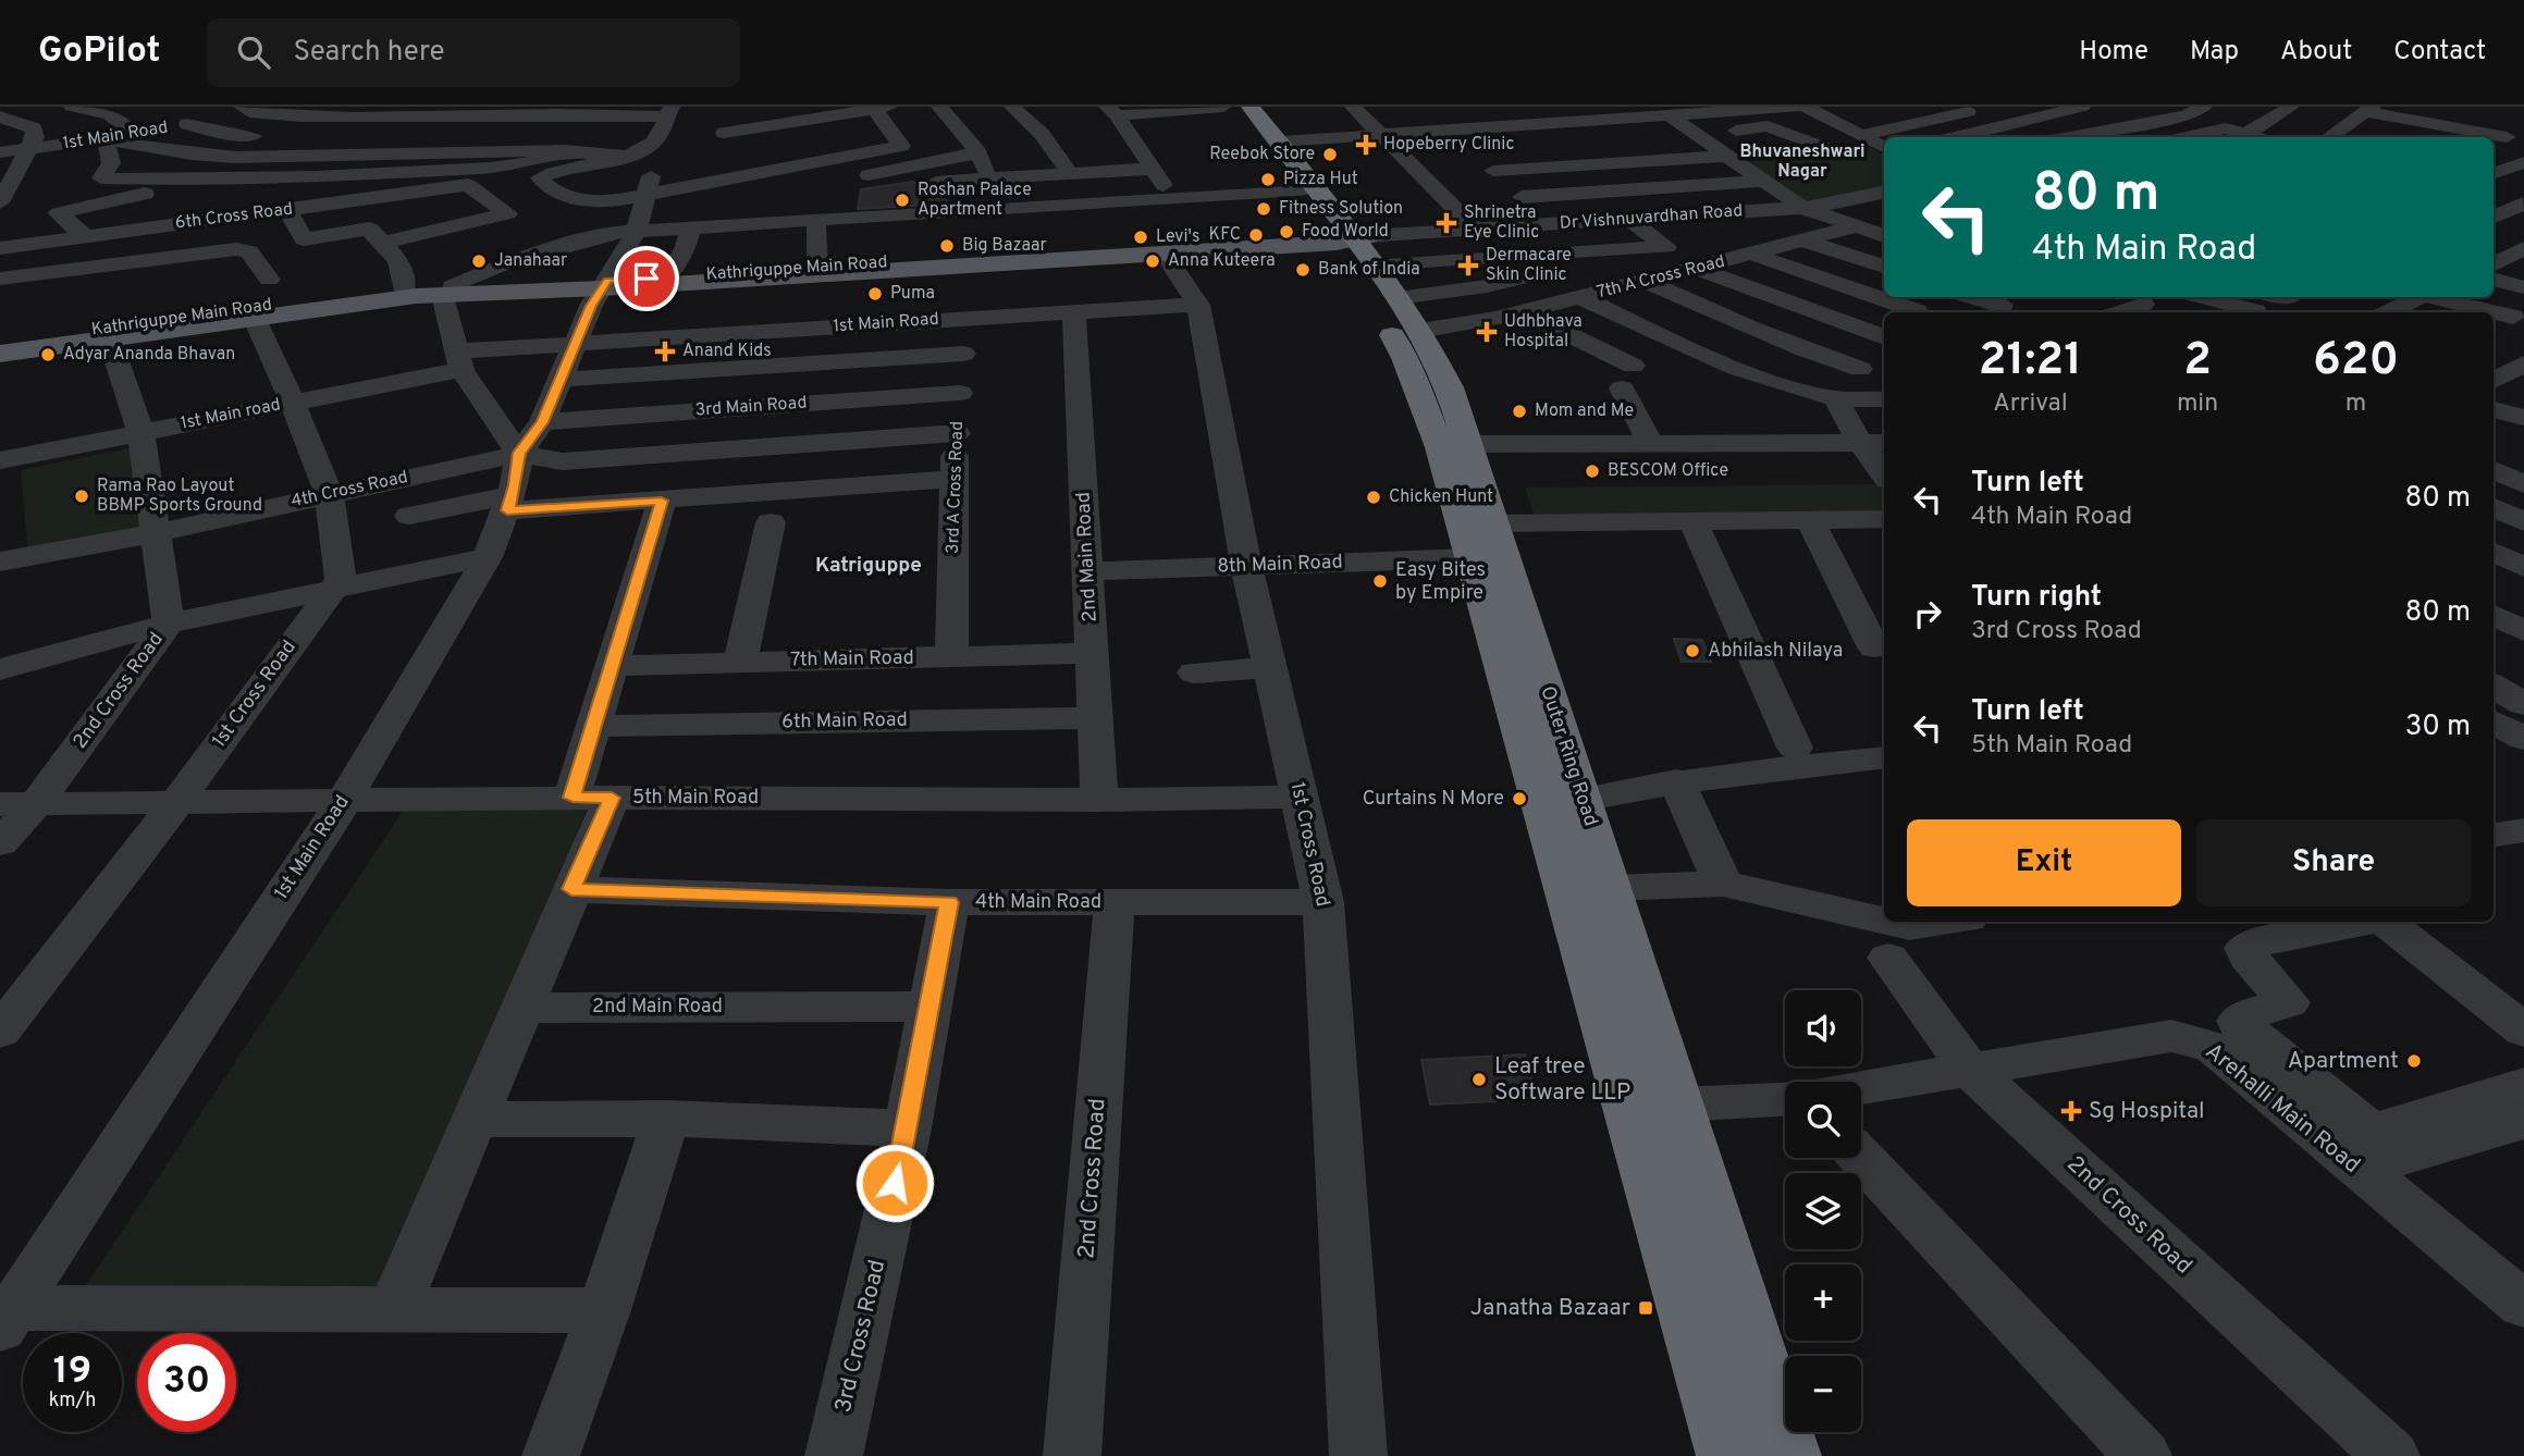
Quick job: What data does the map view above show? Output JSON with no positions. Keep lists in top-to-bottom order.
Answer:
{
  "streets": {
    "highway": ["Outer Ring Road"],
    "main road": ["Kathriguppe Main Road"],
    "street": [
      "1st Main Road",
      "6th Cross Road",
      "Dr Vishnuvardhan Road",
      "7th A Cross Road",
      "3rd Main Road",
      "1st Main road",
      "3rd A Cross Road",
      "4th Cross Road",
      "2nd Main Road",
      "8th Main Road",
      "7th Main Road",
      "2nd Cross Road",
      "1st Cross Road",
      "6th Main Road",
      "5th Main Road",
      "4th Main Road",
      "Arehalli Main Road",
      "3rd Cross Road"
    ]
  },
  "crossings": [
    ["1st Main Road", "Kathriguppe Main Road"],
    ["1st Main Road", "3rd Main Road"],
    ["1st Main Road", "1st Main road"],
    ["1st Main Road", "3rd A Cross Road"],
    ["1st Main Road", "4th Cross Road"],
    ["1st Main Road", "2nd Main Road"],
    ["1st Main Road", "1st Cross Road"],
    ["1st Main Road", "5th Main Road"],
    ["Dr Vishnuvardhan Road", "Kathriguppe Main Road"],
    ["Dr Vishnuvardhan Road", "Outer Ring Road"],
    ["Kathriguppe Main Road", "2nd Cross Road"],
    ["Kathriguppe Main Road", "1st Cross Road"],
    ["Kathriguppe Main Road", "Outer Ring Road"],
    ["7th A Cross Road", "Outer Ring Road"],
    ["3rd Main Road", "3rd A Cross Road"],
    ["1st Main road", "2nd Cross Road"],
    ["1st Main road", "1st Cross Road"],
    ["3rd A Cross Road", "7th Main Road"],
    ["4th Cross Road", "2nd Cross Road"],
    ["4th Cross Road", "1st Cross Road"],
    ["2nd Main Road", "8th Main Road"],
    ["2nd Main Road", "7th Main Road"],
    ["2nd Main Road", "6th Main Road"],
    ["2nd Main Road", "5th Main Road"],
    ["2nd Main Road", "3rd Cross Road"],
    ["8th Main Road", "1st Cross Road"],
    ["8th Main Road", "Outer Ring Road"],
    ["2nd Cross Road", "5th Main Road"],
    ["2nd Cross Road", "4th Main Road"],
    ["2nd Cross Road", "Arehalli Main Road"],
    ["1st Cross Road", "5th Main Road"],
    ["1st Cross Road", "4th Main Road"],
    ["4th Main Road", "3rd Cross Road"]
  ],
  "districts": ["Bhuvaneshwari Nagar", "Katriguppe"],
  "places": {
    "health": [
      "Hopeberry Clinic",
      "Shrinetra Eye Clinic",
      "Dermacare Skin Clinic",
      "Udhbhava Hospital",
      "Anand Kids",
      "Sg Hospital"
    ],
    "other": [
      "Reebok Store",
      "Pizza Hut",
      "Roshan Palace Apartment",
      "Fitness Solution",
      "Food World",
      "KFC",
      "Levi's",
      "Big Bazaar",
      "Janahaar",
      "Anna Kuteera",
      "Bank of India",
      "Puma",
      "Adyar Ananda Bhavan",
      "Mom and Me",
      "BESCOM Office",
      "Rama Rao Layout BBMP Sports Ground",
      "Chicken Hunt",
      "Easy Bites by Empire",
      "Abhilash Nilaya",
      "Curtains N More",
      "Apartment",
      "Leaf tree Software LLP"
    ],
    "transit": ["Janatha Bazaar"]
  },
  "page": {
    "header": "GoPilot",
    "search": "Search here",
    "nav": [
      "Home",
      "Map",
      "About",
      "Contact"
    ],
    "turn": ["80 m", "4th Main Road"],
    "eta": [
      "21:21",
      "Arrival",
      "2",
      "min",
      "620",
      "m"
    ],
    "list": [
      {
        "name": "Turn left",
        "note": "4th Main Road",
        "value": "80 m"
      },
      {
        "name": "Turn right",
        "note": "3rd Cross Road",
        "value": "80 m"
      },
      {
        "name": "Turn left",
        "note": "5th Main Road",
        "value": "30 m"
      }
    ],
    "buttons": ["Exit", "Share"],
    "map_buttons": ["+", "−"],
    "speed": "19 km/h",
    "limit": "30"
  }
}
